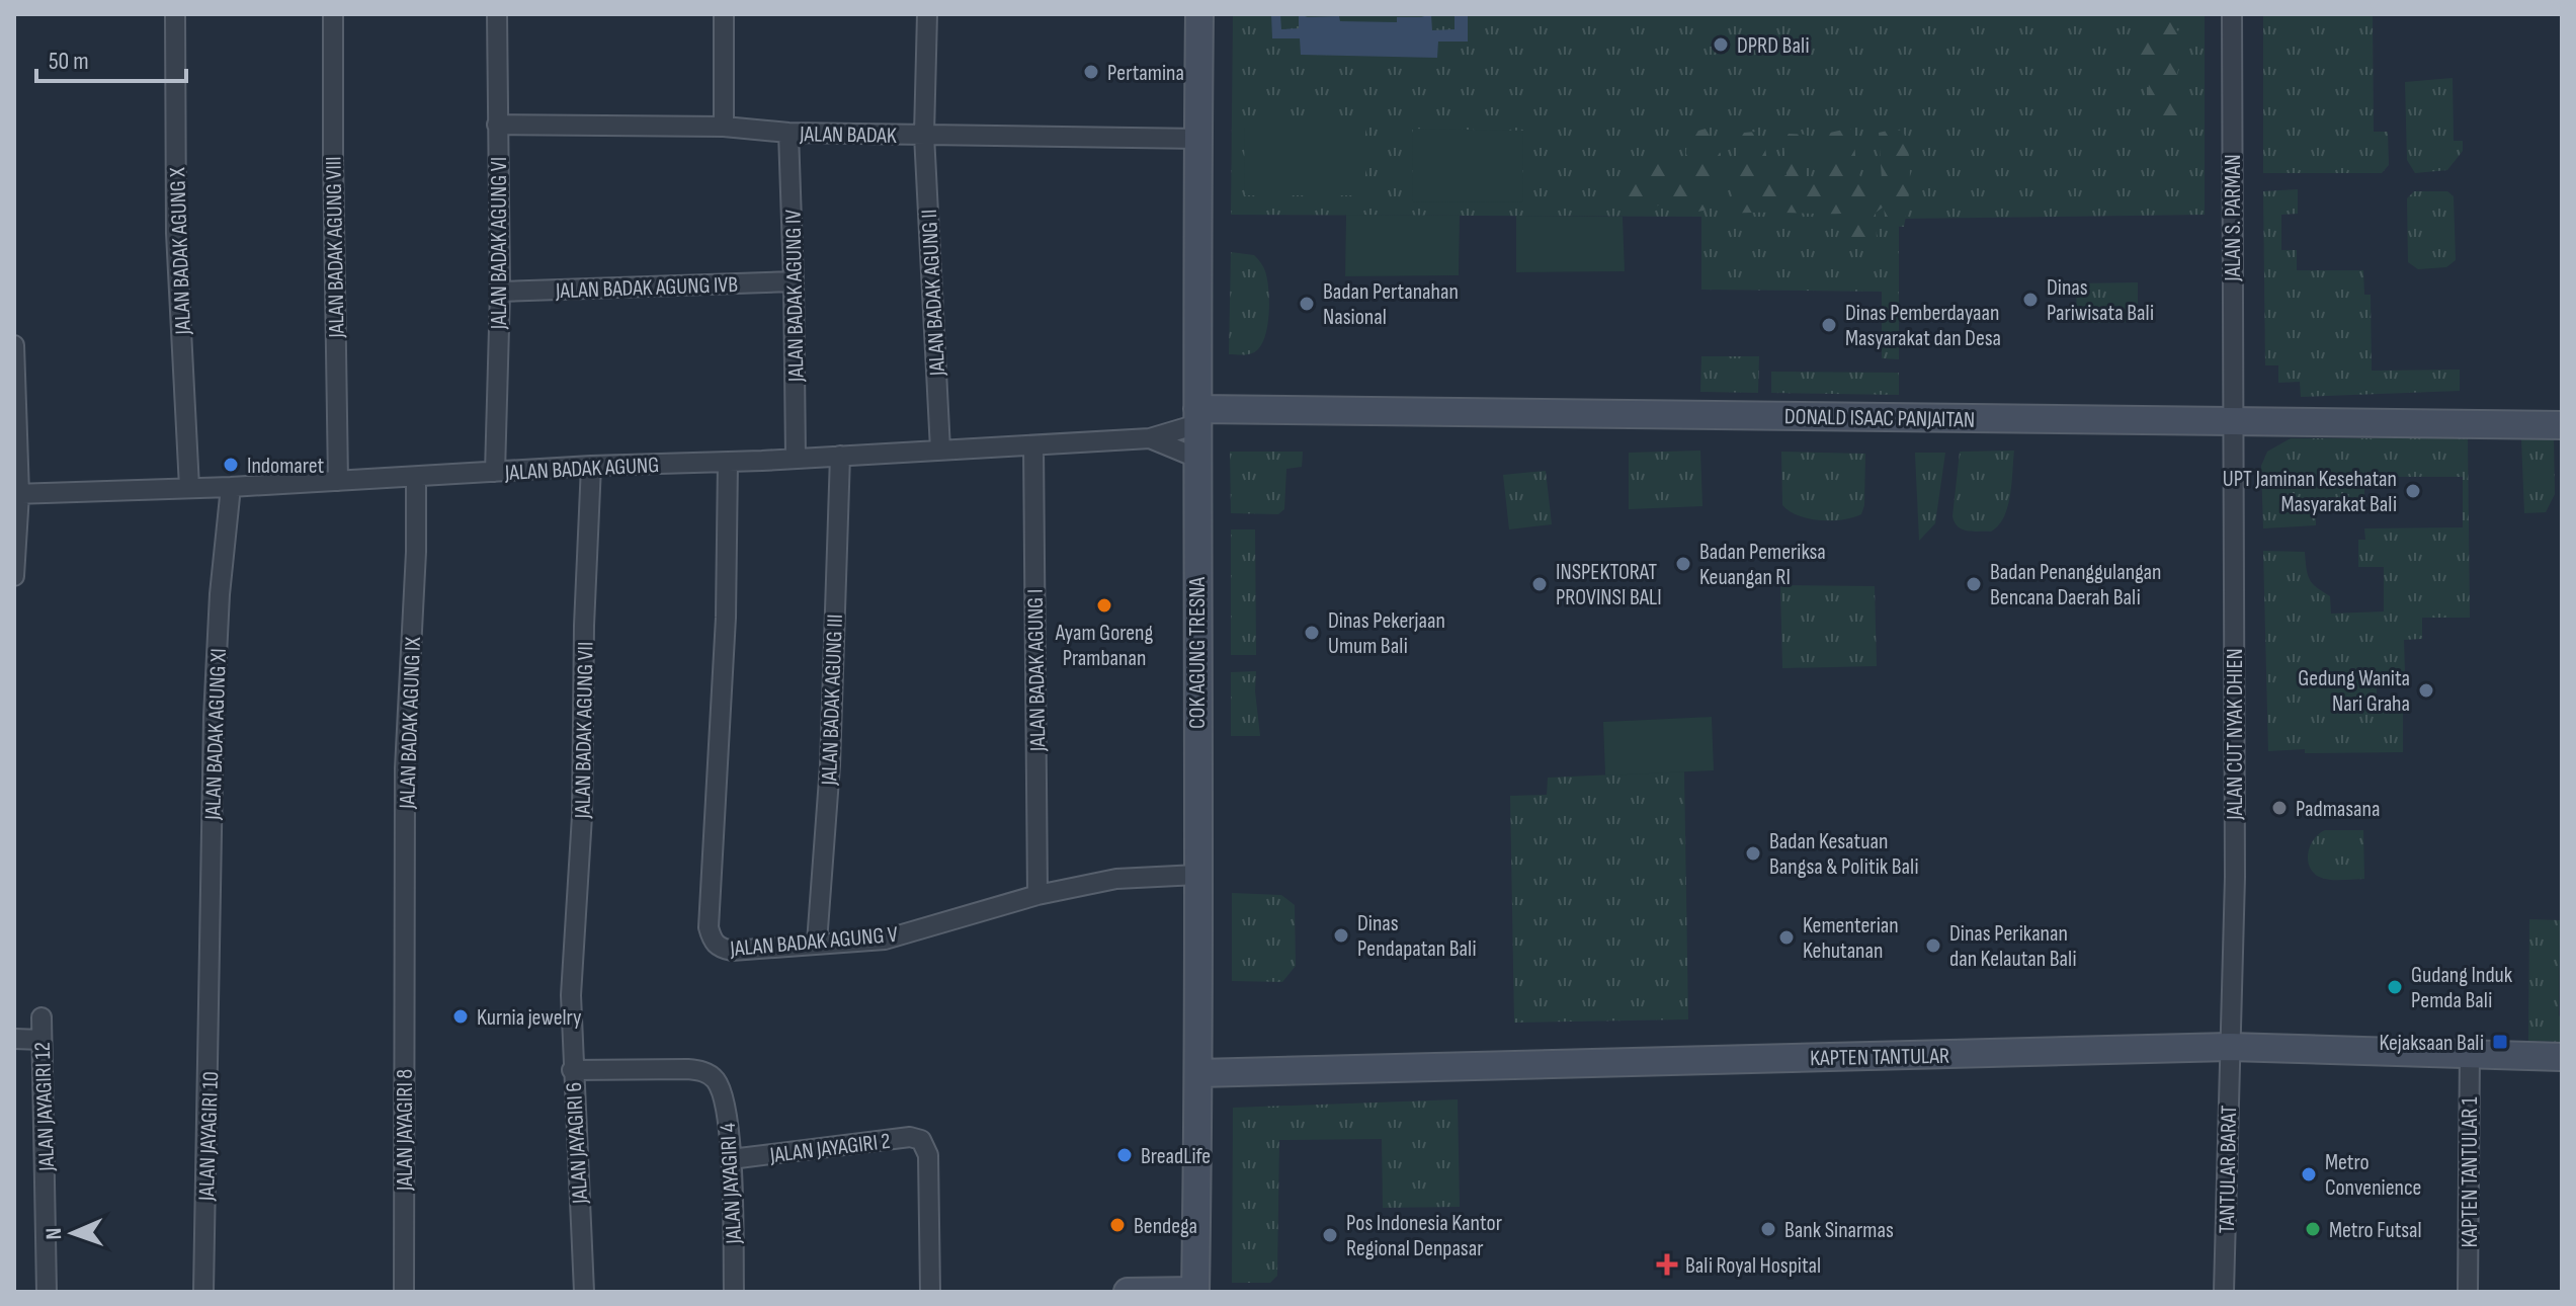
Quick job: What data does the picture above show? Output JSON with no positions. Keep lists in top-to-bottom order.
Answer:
{
  "streets": {
    "street": [
      "JALAN BADAK",
      "JALAN S. PARMAN",
      "JALAN BADAK AGUNG VI",
      "JALAN BADAK AGUNG VIII",
      "JALAN BADAK AGUNG X",
      "JALAN BADAK AGUNG IVB",
      "JALAN BADAK AGUNG II",
      "JALAN BADAK AGUNG IV",
      "DONALD ISAAC PANJAITAN",
      "JALAN BADAK AGUNG",
      "COK AGUNG TRESNA",
      "JALAN BADAK AGUNG I",
      "JALAN BADAK AGUNG III",
      "JALAN BADAK AGUNG IX",
      "JALAN BADAK AGUNG VII",
      "JALAN BADAK AGUNG XI",
      "JALAN CUT NYAK DHIEN",
      "JALAN BADAK AGUNG V",
      "KAPTEN TANTULAR",
      "JALAN JAYAGIRI 12",
      "JALAN JAYAGIRI 8",
      "JALAN JAYAGIRI 10",
      "JALAN JAYAGIRI 6",
      "JALAN JAYAGIRI 2",
      "TANTULAR BARAT",
      "KAPTEN TANTULAR 1",
      "JALAN JAYAGIRI 4"
    ]
  },
  "crossings": [
    ["JALAN BADAK", "JALAN BADAK AGUNG VI"],
    ["JALAN BADAK", "JALAN BADAK AGUNG II"],
    ["JALAN BADAK", "JALAN BADAK AGUNG IV"],
    ["JALAN BADAK", "COK AGUNG TRESNA"],
    ["JALAN S. PARMAN", "DONALD ISAAC PANJAITAN"],
    ["JALAN S. PARMAN", "JALAN CUT NYAK DHIEN"],
    ["JALAN BADAK AGUNG VI", "JALAN BADAK AGUNG IVB"],
    ["JALAN BADAK AGUNG VI", "JALAN BADAK AGUNG"],
    ["JALAN BADAK AGUNG VIII", "JALAN BADAK AGUNG"],
    ["JALAN BADAK AGUNG X", "JALAN BADAK AGUNG"],
    ["JALAN BADAK AGUNG IVB", "JALAN BADAK AGUNG IV"],
    ["JALAN BADAK AGUNG II", "JALAN BADAK AGUNG"],
    ["JALAN BADAK AGUNG IV", "JALAN BADAK AGUNG"],
    ["DONALD ISAAC PANJAITAN", "JALAN BADAK AGUNG"],
    ["DONALD ISAAC PANJAITAN", "COK AGUNG TRESNA"],
    ["DONALD ISAAC PANJAITAN", "JALAN CUT NYAK DHIEN"],
    ["JALAN BADAK AGUNG", "COK AGUNG TRESNA"],
    ["JALAN BADAK AGUNG", "JALAN BADAK AGUNG I"],
    ["JALAN BADAK AGUNG", "JALAN BADAK AGUNG III"],
    ["JALAN BADAK AGUNG", "JALAN BADAK AGUNG IX"],
    ["JALAN BADAK AGUNG", "JALAN BADAK AGUNG VII"],
    ["JALAN BADAK AGUNG", "JALAN BADAK AGUNG XI"],
    ["JALAN BADAK AGUNG", "JALAN BADAK AGUNG V"],
    ["COK AGUNG TRESNA", "JALAN BADAK AGUNG V"],
    ["COK AGUNG TRESNA", "KAPTEN TANTULAR"],
    ["JALAN BADAK AGUNG I", "JALAN BADAK AGUNG V"],
    ["JALAN BADAK AGUNG III", "JALAN BADAK AGUNG V"],
    ["JALAN BADAK AGUNG IX", "JALAN JAYAGIRI 8"],
    ["JALAN BADAK AGUNG VII", "JALAN JAYAGIRI 6"],
    ["JALAN BADAK AGUNG XI", "JALAN JAYAGIRI 10"],
    ["JALAN CUT NYAK DHIEN", "KAPTEN TANTULAR"],
    ["JALAN CUT NYAK DHIEN", "TANTULAR BARAT"],
    ["KAPTEN TANTULAR", "TANTULAR BARAT"],
    ["KAPTEN TANTULAR", "KAPTEN TANTULAR 1"],
    ["JALAN JAYAGIRI 6", "JALAN JAYAGIRI 4"],
    ["JALAN JAYAGIRI 2", "JALAN JAYAGIRI 4"]
  ],
  "places": {
    "other": [
      "DPRD Bali",
      "Pertamina",
      "Dinas Pariwisata Bali",
      "Badan Pertanahan Nasional",
      "Dinas Pemberdayaan Masyarakat dan Desa",
      "Indomaret",
      "UPT Jaminan Kesehatan Masyarakat Bali",
      "Badan Pemeriksa Keuangan RI",
      "INSPEKTORAT PROVINSI BALI",
      "Badan Penanggulangan Bencana Daerah Bali",
      "Ayam Goreng Prambanan",
      "Dinas Pekerjaan Umum Bali",
      "Gedung Wanita Nari Graha",
      "Padmasana",
      "Badan Kesatuan Bangsa & Politik Bali",
      "Dinas Pendapatan Bali",
      "Kementerian Kehutanan",
      "Dinas Perikanan dan Kelautan Bali",
      "Gudang Induk Pemda Bali",
      "Kurnia jewelry",
      "BreadLife",
      "Metro Convenience",
      "Bendega",
      "Bank Sinarmas",
      "Metro Futsal",
      "Pos Indonesia Kantor Regional Denpasar"
    ],
    "transit": ["Kejaksaan Bali"],
    "health": ["Bali Royal Hospital"]
  },
  "scale_bar": "50 m",
  "north": "left"
}
